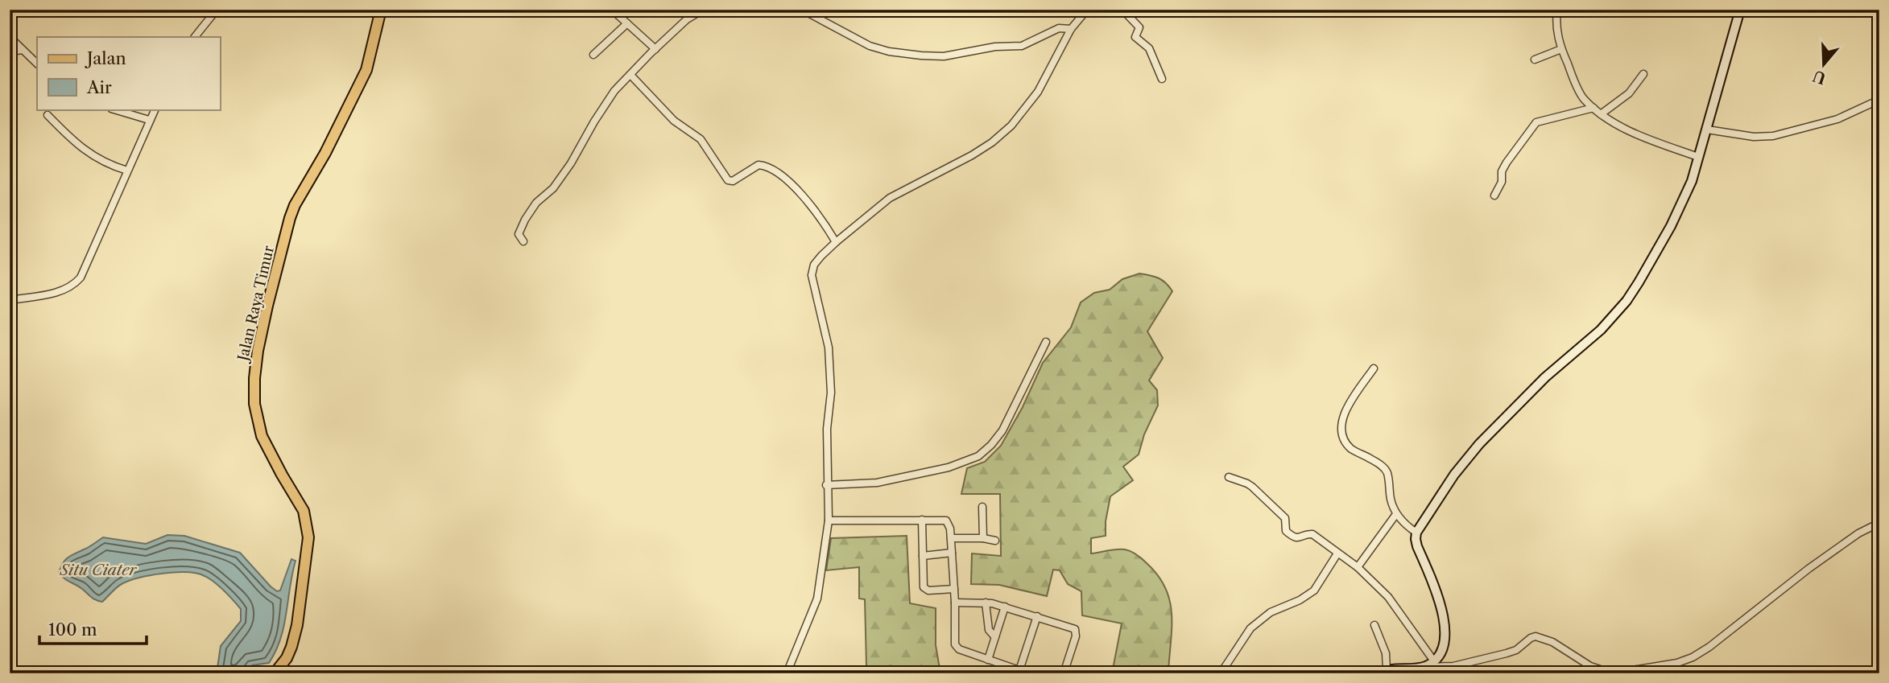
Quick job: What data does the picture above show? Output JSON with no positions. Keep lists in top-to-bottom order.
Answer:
{
  "streets": {
    "main road": ["Jalan Raya Timur"]
  },
  "water": ["Situ Ciater"],
  "legend": ["Jalan", "Air"],
  "scale_bar": "100 m",
  "north": "bottom"
}
